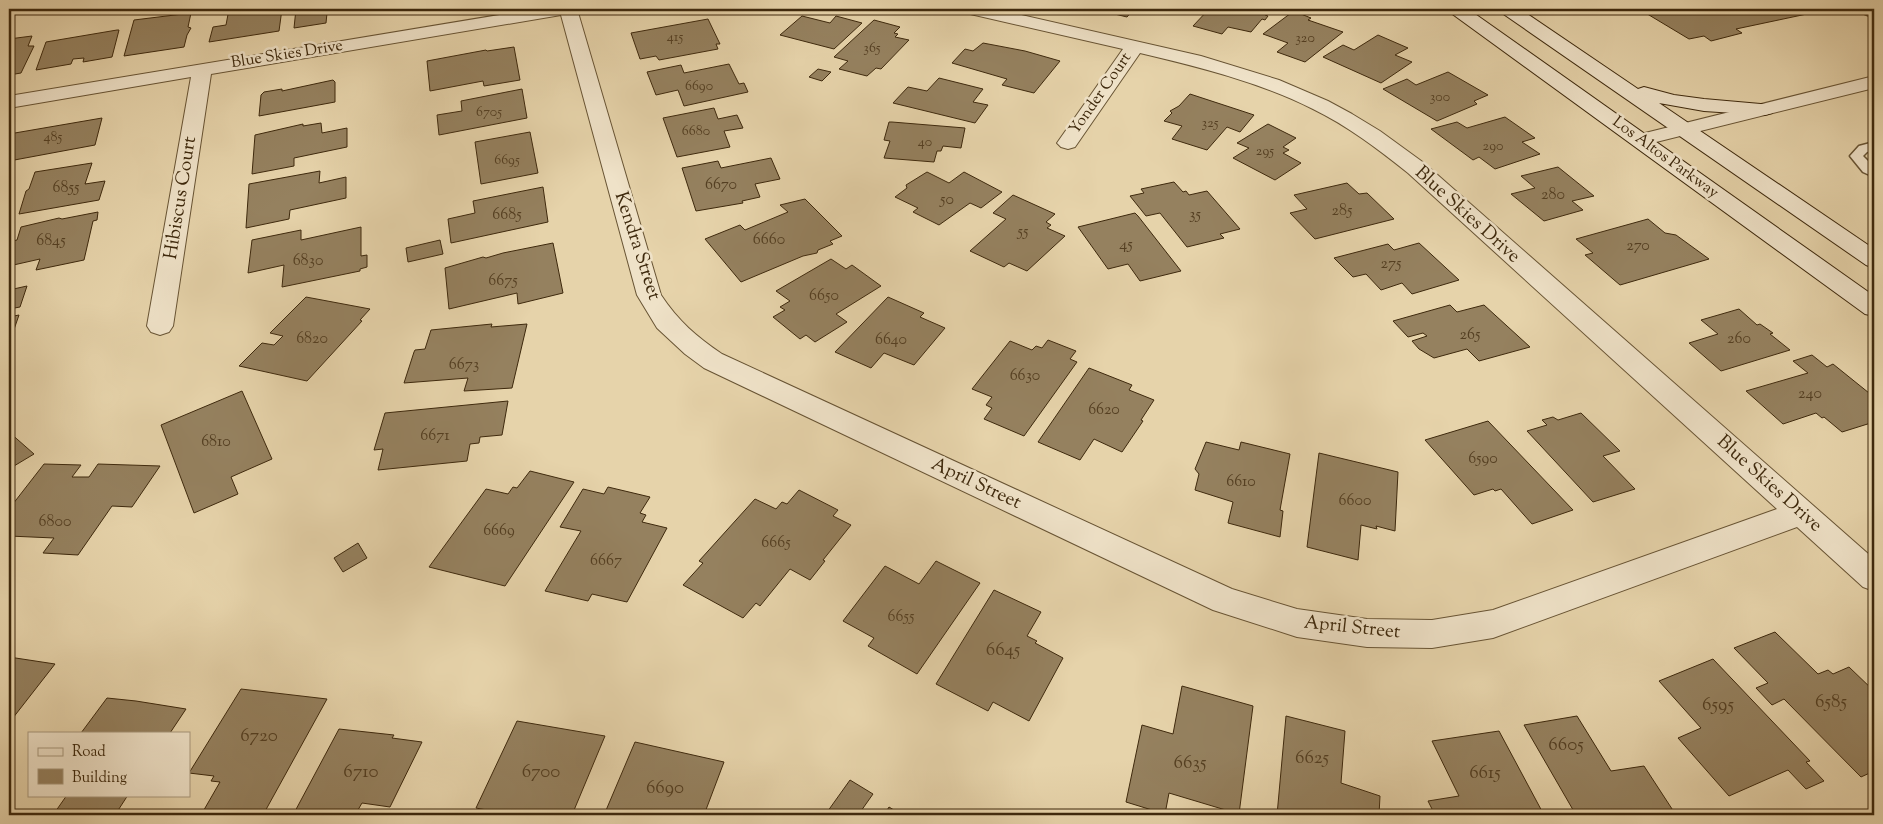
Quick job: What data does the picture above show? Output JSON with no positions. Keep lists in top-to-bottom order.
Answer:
{
  "streets": {
    "street": [
      "Blue Skies Drive",
      "Yonder Court",
      "Los Altos Parkway",
      "Hibiscus Court",
      "Kendra Street",
      "April Street"
    ]
  },
  "crossings": [
    ["Blue Skies Drive", "Yonder Court"],
    ["Blue Skies Drive", "Hibiscus Court"],
    ["Blue Skies Drive", "Kendra Street"],
    ["Blue Skies Drive", "April Street"],
    ["Kendra Street", "April Street"]
  ],
  "house_numbers": [
    "415",
    "320",
    "365",
    "6690",
    "300",
    "6705",
    "325",
    "6680",
    "485",
    "40",
    "290",
    "295",
    "6695",
    "6670",
    "6855",
    "280",
    "50",
    "285",
    "6685",
    "35",
    "55",
    "6660",
    "6845",
    "45",
    "270",
    "6830",
    "275",
    "6675",
    "6650",
    "265",
    "6820",
    "260",
    "6640",
    "6673",
    "6630",
    "240",
    "6620",
    "6671",
    "6810",
    "6590",
    "6610",
    "6600",
    "6800",
    "6669",
    "6665",
    "6667",
    "6655",
    "6645",
    "6585",
    "6595",
    "6720",
    "6605",
    "6625",
    "6635",
    "6710",
    "6700",
    "6615",
    "6690"
  ],
  "legend": ["Road", "Building"]
}
